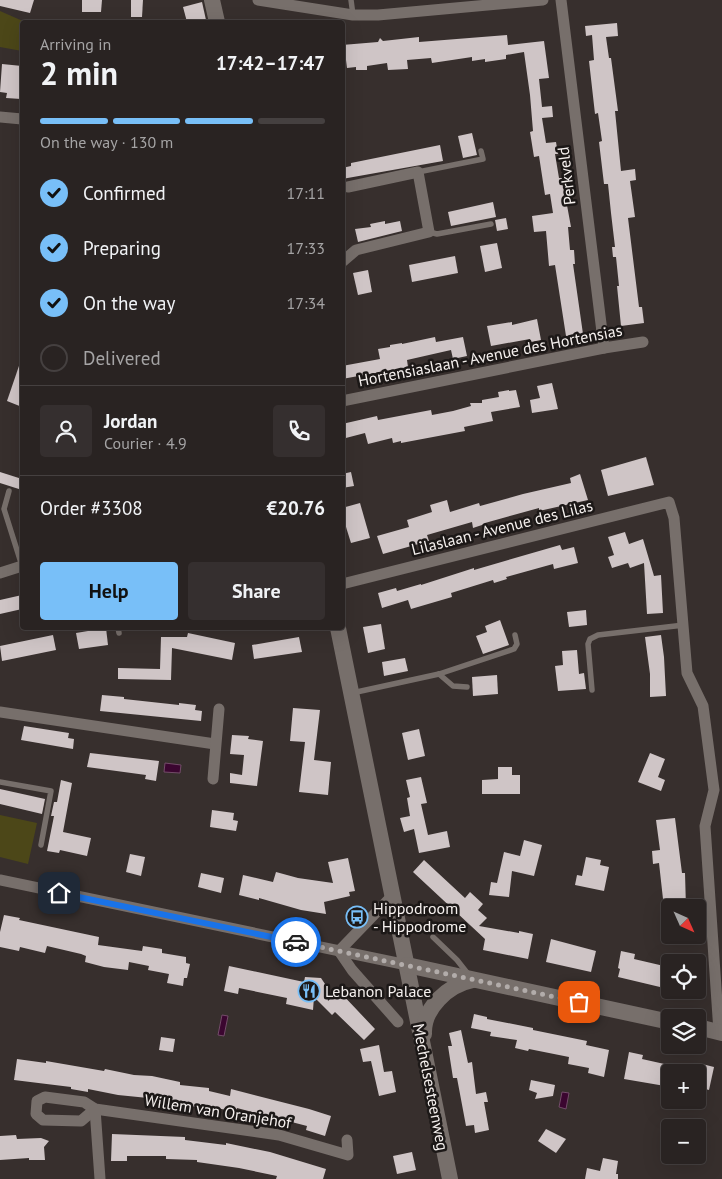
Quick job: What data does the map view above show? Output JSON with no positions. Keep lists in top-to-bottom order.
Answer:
{
  "streets": {
    "main road": ["Mechelsesteenweg"],
    "street": [
      "Perkveld",
      "Hortensiaslaan - Avenue des Hortensias",
      "Lilaslaan - Avenue des Lilas",
      "Willem van Oranjehof"
    ]
  },
  "crossings": [
    ["Perkveld", "Hortensiaslaan - Avenue des Hortensias"]
  ],
  "places": {
    "bus stop": ["Hippodroom - Hippodrome"],
    "restaurant": ["Lebanon Palace"]
  },
  "north": "bottom right",
  "page": {
    "heading": ["2 min", "Arriving in", "17:42–17:47"],
    "panel": [
      "Jordan",
      "Courier · 4.9",
      "Order #3308",
      "€20.76"
    ],
    "bar": "On the way · 130 m",
    "list": [
      ["Confirmed", "17:11"],
      ["Preparing", "17:33"],
      ["On the way", "17:34"],
      "Delivered"
    ],
    "buttons": ["Help", "Share"],
    "map_buttons": ["+", "−"]
  }
}
